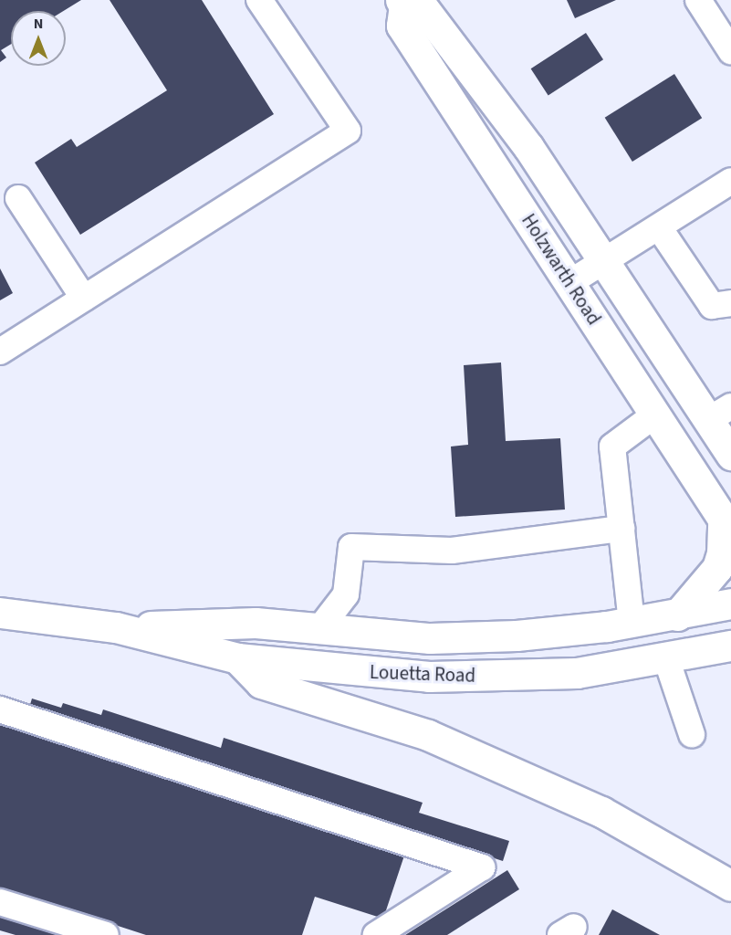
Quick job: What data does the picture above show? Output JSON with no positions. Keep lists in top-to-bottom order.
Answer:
{
  "streets": {
    "main road": ["Holzwarth Road", "Louetta Road"]
  },
  "north": "top"
}
